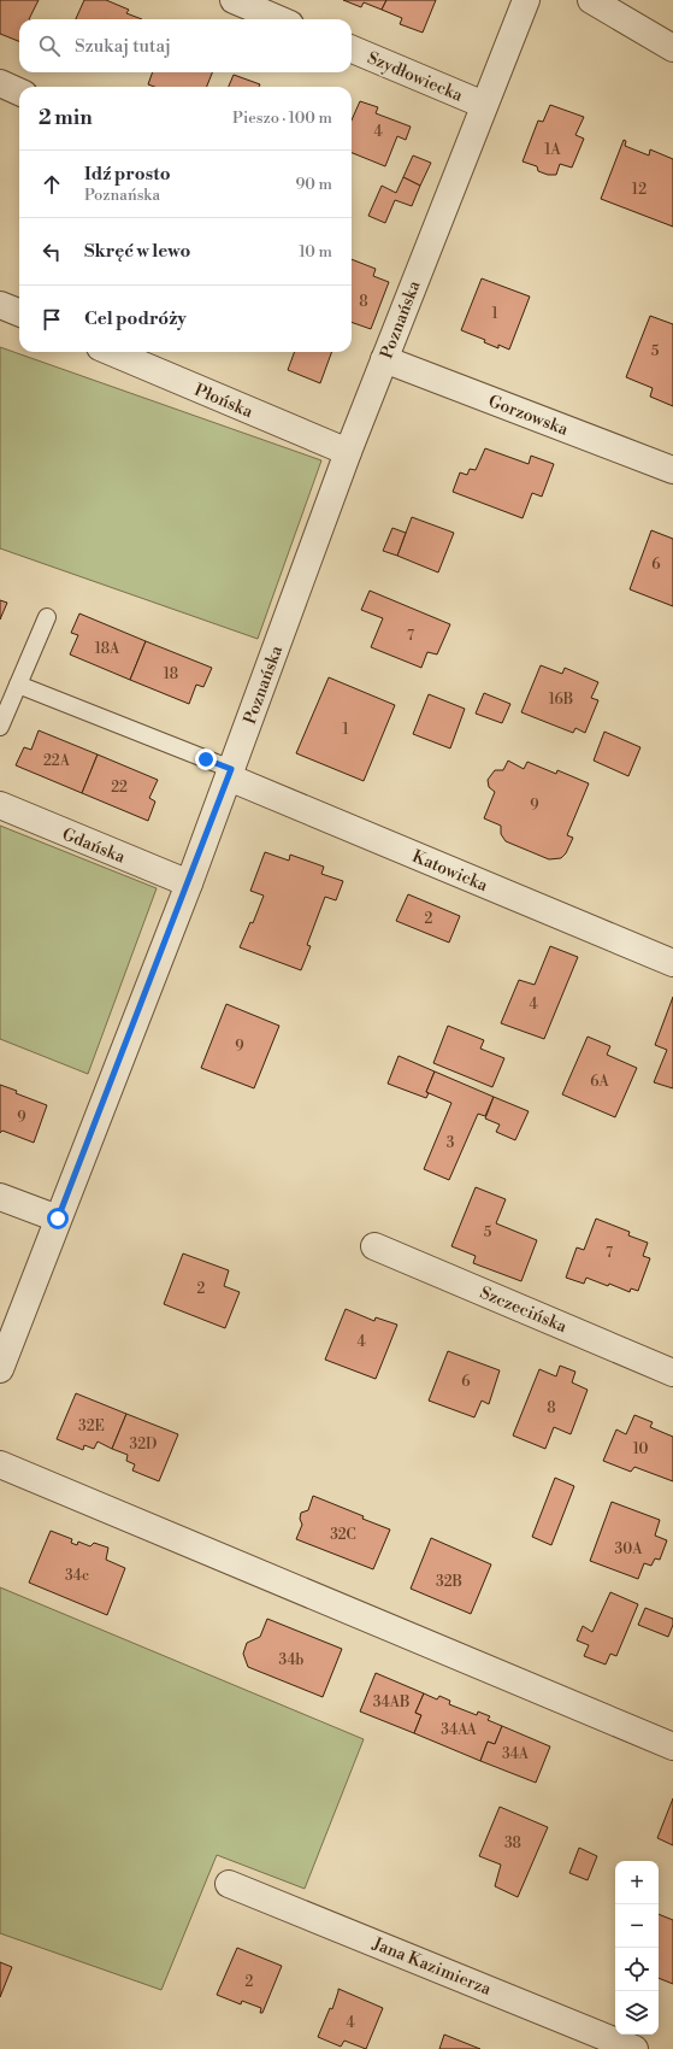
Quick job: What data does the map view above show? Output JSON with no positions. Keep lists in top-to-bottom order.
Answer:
{
  "streets": {
    "street": [
      "Szydłowiecka",
      "Poznańska",
      "Płońska",
      "Gorzowska",
      "Gdańska",
      "Katowicka",
      "Szczecińska",
      "Jana Kazimierza"
    ]
  },
  "crossings": [
    ["Szydłowiecka", "Poznańska"],
    ["Poznańska", "Płońska"],
    ["Poznańska", "Gorzowska"],
    ["Poznańska", "Gdańska"],
    ["Poznańska", "Katowicka"]
  ],
  "house_numbers": [
    "4",
    "1A",
    "12",
    "8",
    "1",
    "5",
    "6",
    "7",
    "18A",
    "18",
    "16B",
    "1",
    "22A",
    "22",
    "9",
    "2",
    "4",
    "9",
    "6A",
    "9",
    "3",
    "5",
    "7",
    "2",
    "4",
    "6",
    "8",
    "32E",
    "32D",
    "10",
    "32C",
    "30A",
    "34c",
    "32B",
    "34b",
    "34AB",
    "34AA",
    "34A",
    "38",
    "2",
    "4"
  ],
  "page": {
    "search": "Szukaj tutaj",
    "heading": ["2 min", "Pieszo · 100 m"],
    "list": [
      ["Idź prosto", "Poznańska", "90 m"],
      ["Skręć w lewo", "10 m"],
      "Cel podróży"
    ],
    "map_buttons": ["+", "−"]
  }
}
